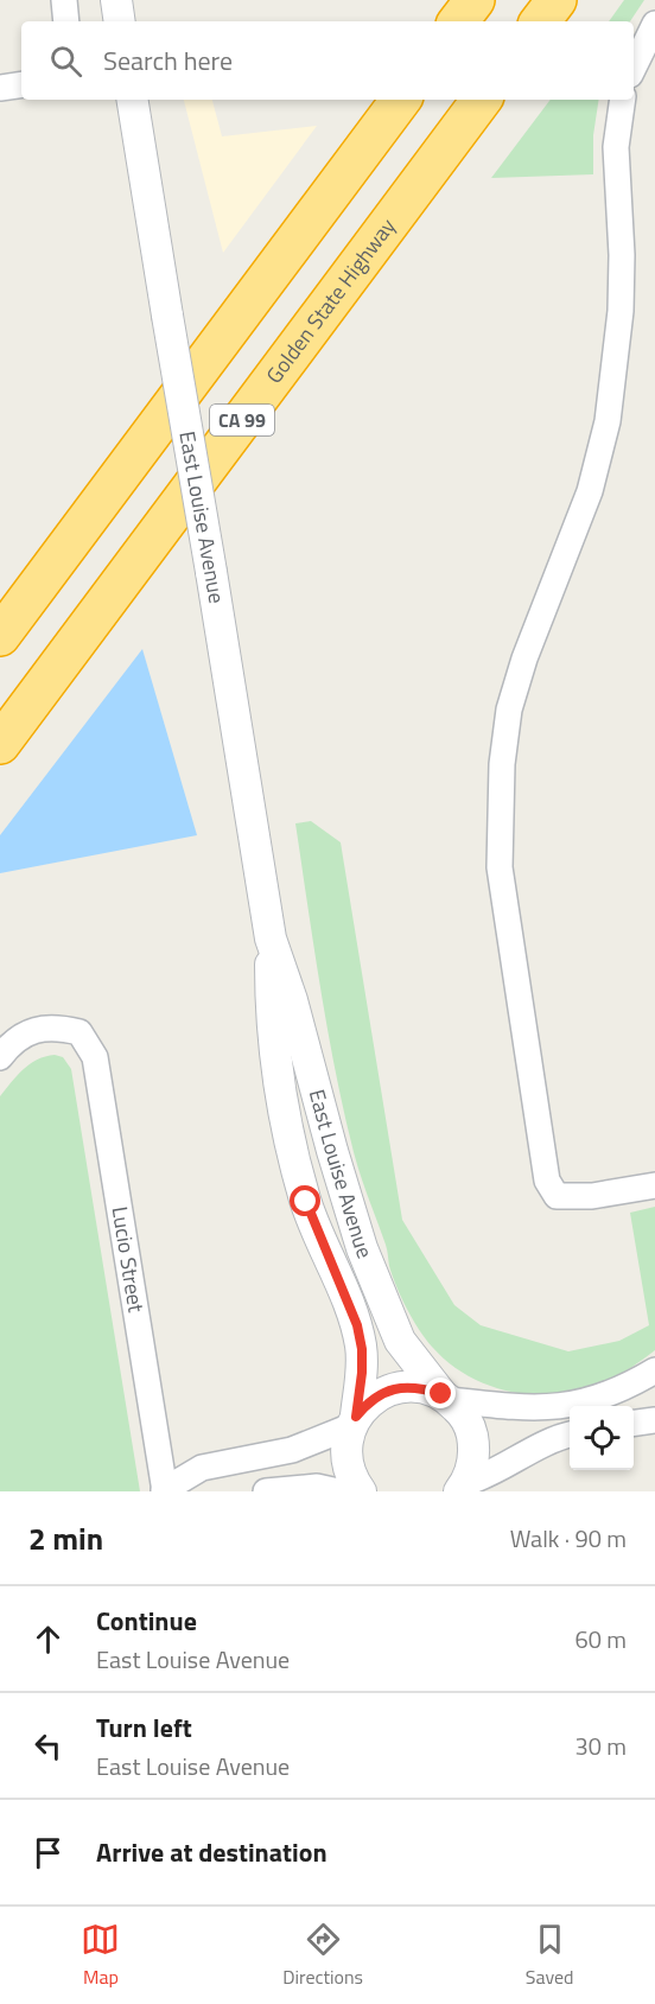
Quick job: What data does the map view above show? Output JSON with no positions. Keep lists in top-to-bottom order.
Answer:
{
  "streets": {
    "highway": ["Golden State Highway", "CA 99"],
    "street": ["East Louise Avenue", "Lucio Street"]
  },
  "page": {
    "search": "Search here",
    "heading": ["2 min", "Walk · 90 m"],
    "list": [
      ["Continue", "East Louise Avenue", "60 m"],
      ["Turn left", "East Louise Avenue", "30 m"],
      "Arrive at destination"
    ],
    "nav": ["Map", "Directions", "Saved"]
  }
}
